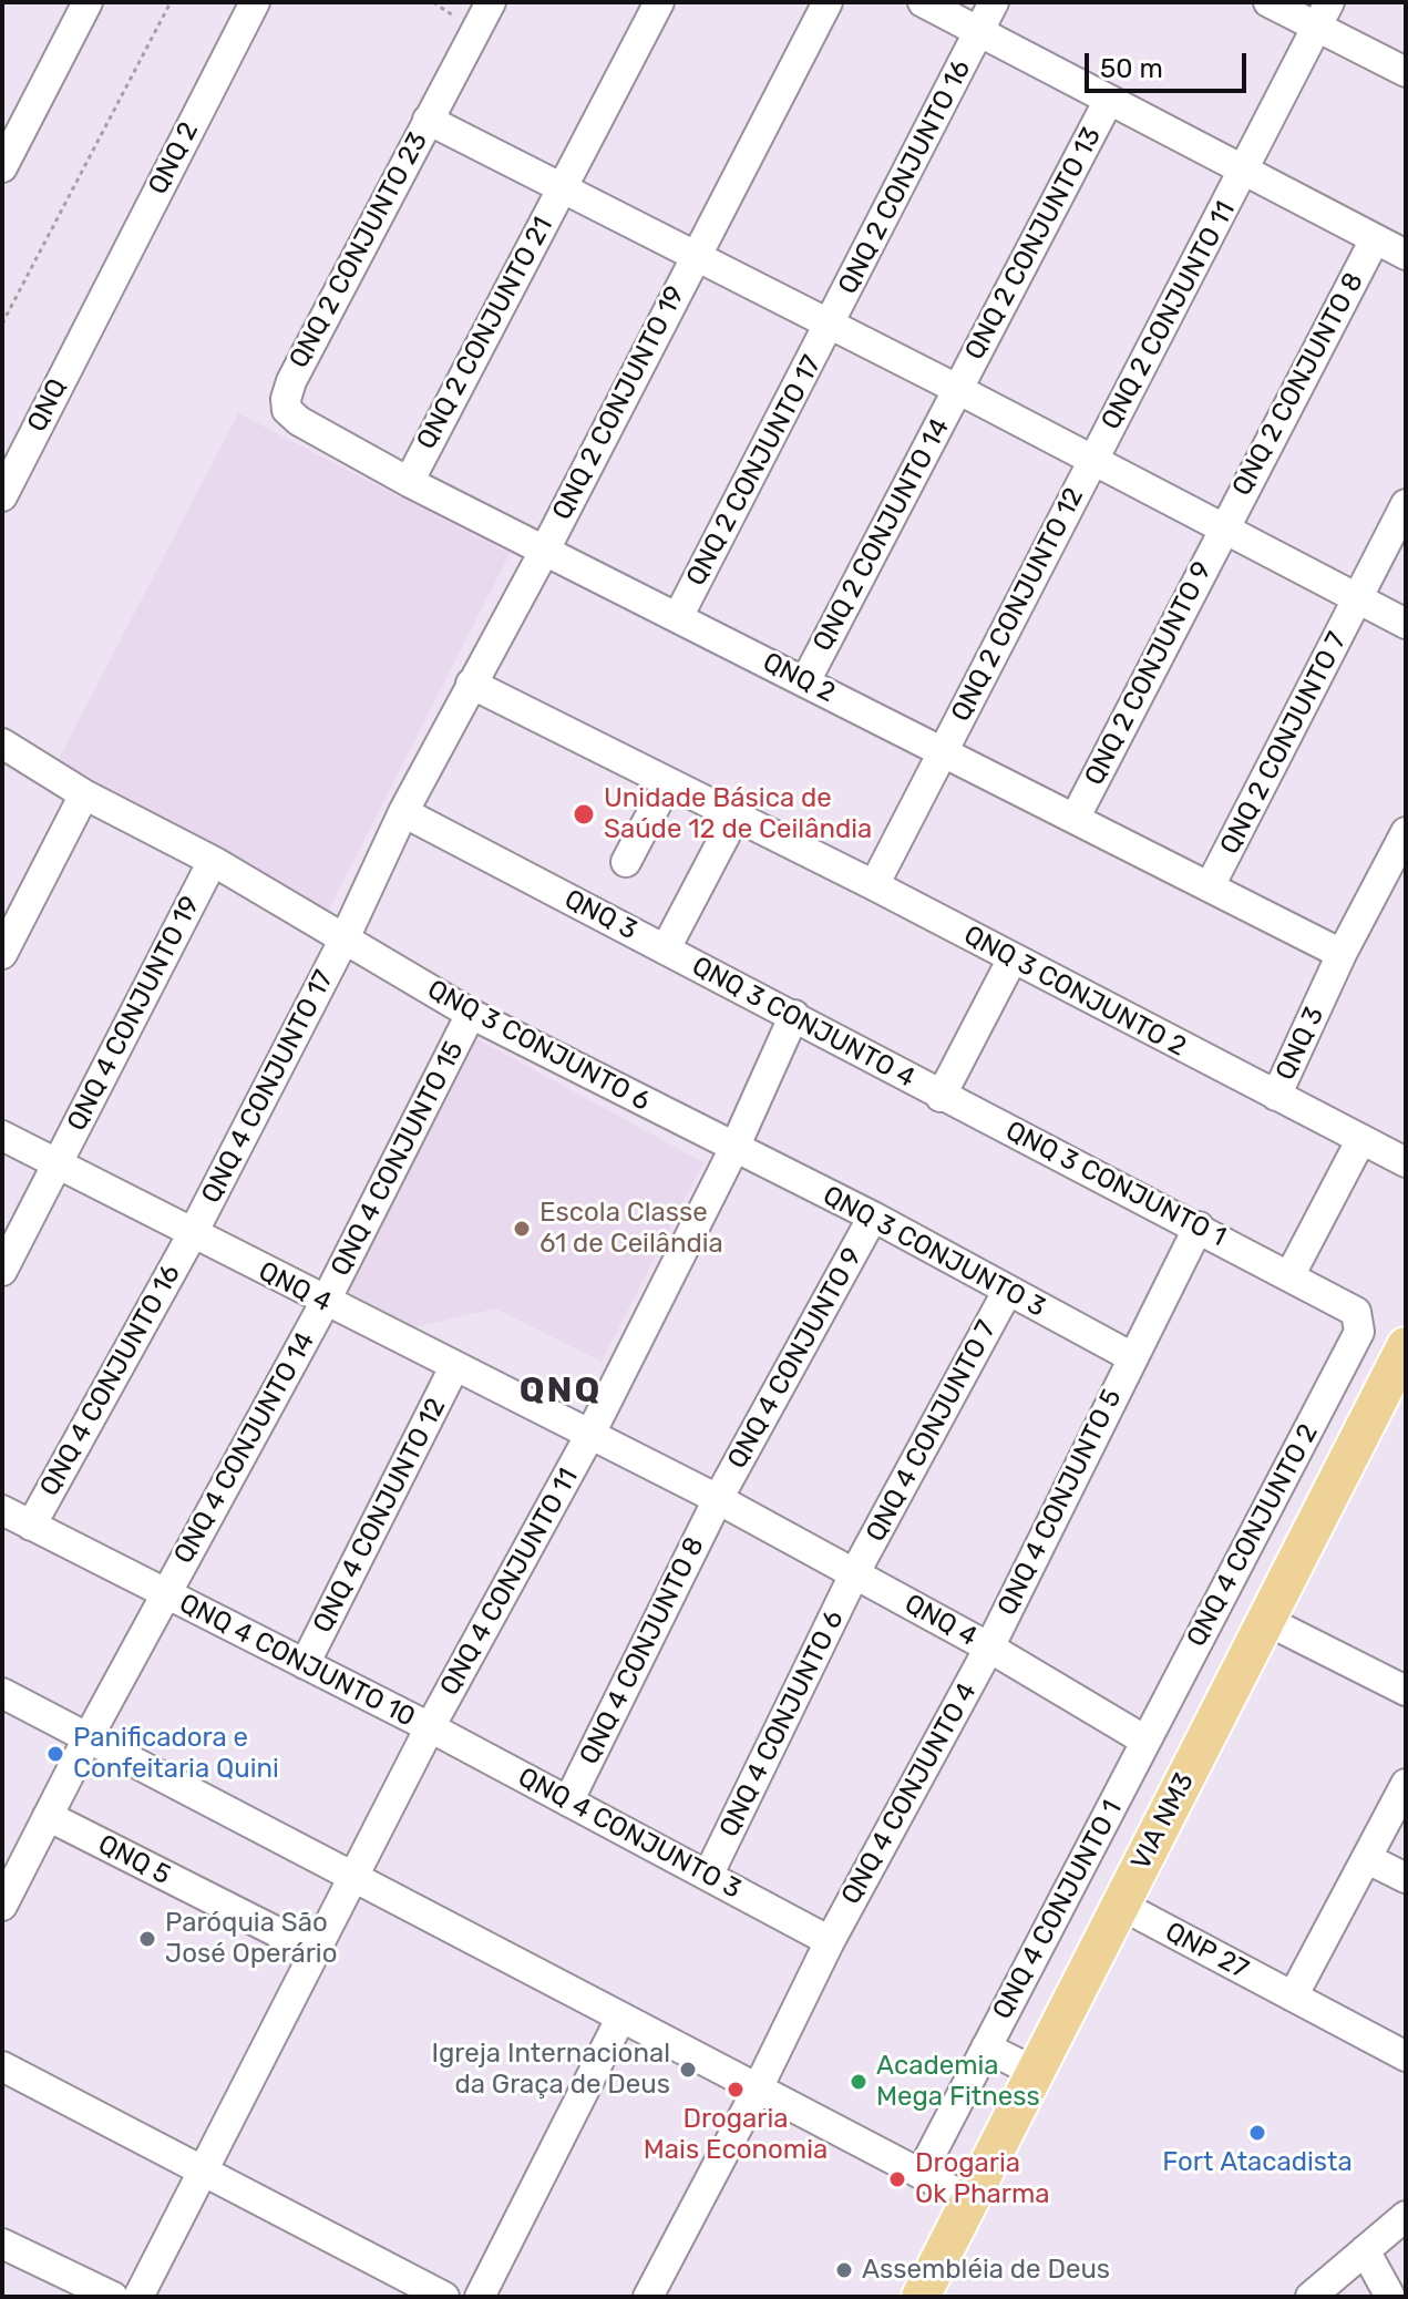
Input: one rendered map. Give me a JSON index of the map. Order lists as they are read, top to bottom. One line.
{"streets":{"main road":["VIA NM3"],"street":["QNQ 2","QNQ 2 CONJUNTO 16","QNQ 2 CONJUNTO 13","QNQ 2 CONJUNTO 23","QNQ 2 CONJUNTO 11","QNQ 2 CONJUNTO 21","QNQ 2 CONJUNTO 8","QNQ 2 CONJUNTO 19","QNQ","QNQ 2 CONJUNTO 17","QNQ 2 CONJUNTO 14","QNQ 2 CONJUNTO 12","QNQ 2 CONJUNTO 9","QNQ 2 CONJUNTO 7","QNQ 3","QNQ 3 CONJUNTO 2","QNQ 4 CONJUNTO 19","QNQ 3 CONJUNTO 4","QNQ 3 CONJUNTO 6","QNQ 4 CONJUNTO 17","QNQ 4 CONJUNTO 15","QNQ 3 CONJUNTO 1","QNQ 3 CONJUNTO 3","QNQ 4","QNQ 4 CONJUNTO 9","QNQ 4 CONJUNTO 16","QNQ 4 CONJUNTO 7","QNQ 4 CONJUNTO 14","QNQ 4 CONJUNTO 5","QNQ 4 CONJUNTO 12","QNQ 4 CONJUNTO 2","QNQ 4 CONJUNTO 11","QNQ 4 CONJUNTO 8","QNQ 4 CONJUNTO 10","QNQ 4 CONJUNTO 6","QNQ 4 CONJUNTO 4","QNQ 4 CONJUNTO 3","QNQ 5","QNQ 4 CONJUNTO 1","QNP 27"]},"crossings":[["QNQ 2","QNQ 2 CONJUNTO 23"],["QNQ 2","QNQ 2 CONJUNTO 21"],["QNQ 2","QNQ 2 CONJUNTO 19"],["QNQ 2","QNQ"],["QNQ 2","QNQ 2 CONJUNTO 17"],["QNQ 2","QNQ 2 CONJUNTO 14"],["QNQ 2","QNQ 2 CONJUNTO 12"],["QNQ 2","QNQ 2 CONJUNTO 9"],["QNQ 2","QNQ 2 CONJUNTO 7"],["QNQ 2","QNQ 3"],["QNQ 2 CONJUNTO 16","QNQ 2 CONJUNTO 17"],["QNQ 2 CONJUNTO 13","QNQ 2 CONJUNTO 14"],["QNQ 2 CONJUNTO 11","QNQ 2 CONJUNTO 12"],["QNQ 2 CONJUNTO 8","QNQ 2 CONJUNTO 9"],["QNQ 3","QNQ 3 CONJUNTO 2"],["QNQ 3","QNQ 3 CONJUNTO 4"],["QNQ 4 CONJUNTO 19","QNQ 4"],["QNQ 3 CONJUNTO 4","QNQ 3 CONJUNTO 1"],["QNQ 3 CONJUNTO 6","QNQ 4 CONJUNTO 17"],["QNQ 3 CONJUNTO 6","QNQ 4 CONJUNTO 15"],["QNQ 3 CONJUNTO 6","QNQ 3 CONJUNTO 3"],["QNQ 4 CONJUNTO 17","QNQ 4"],["QNQ 4 CONJUNTO 17","QNQ 4 CONJUNTO 16"],["QNQ 4 CONJUNTO 15","QNQ 4"],["QNQ 4 CONJUNTO 15","QNQ 4 CONJUNTO 14"],["QNQ 3 CONJUNTO 1","QNQ 4 CONJUNTO 2"],["QNQ 3 CONJUNTO 3","QNQ 4 CONJUNTO 9"],["QNQ 3 CONJUNTO 3","QNQ 4 CONJUNTO 7"],["QNQ 3 CONJUNTO 3","QNQ 4 CONJUNTO 5"],["QNQ 4","QNQ 4 CONJUNTO 9"],["QNQ 4","QNQ 4 CONJUNTO 16"],["QNQ 4","QNQ 4 CONJUNTO 7"],["QNQ 4","QNQ 4 CONJUNTO 14"],["QNQ 4","QNQ 4 CONJUNTO 5"],["QNQ 4","QNQ 4 CONJUNTO 12"],["QNQ 4","QNQ 4 CONJUNTO 2"],["QNQ 4","QNQ 4 CONJUNTO 11"],["QNQ 4","QNQ 4 CONJUNTO 8"],["QNQ 4","QNQ 4 CONJUNTO 6"],["QNQ 4","QNQ 4 CONJUNTO 4"],["QNQ 4","QNQ 4 CONJUNTO 1"],["QNQ 4 CONJUNTO 9","QNQ 4 CONJUNTO 8"],["QNQ 4 CONJUNTO 16","QNQ 4 CONJUNTO 10"],["QNQ 4 CONJUNTO 7","QNQ 4 CONJUNTO 6"],["QNQ 4 CONJUNTO 14","QNQ 4 CONJUNTO 10"],["QNQ 4 CONJUNTO 5","QNQ 4 CONJUNTO 4"],["QNQ 4 CONJUNTO 12","QNQ 4 CONJUNTO 10"],["QNQ 4 CONJUNTO 2","QNQ 4 CONJUNTO 1"],["QNQ 4 CONJUNTO 11","QNQ 4 CONJUNTO 10"],["QNQ 4 CONJUNTO 11","QNQ 4 CONJUNTO 3"],["QNQ 4 CONJUNTO 8","QNQ 4 CONJUNTO 3"],["QNQ 4 CONJUNTO 10","QNQ 4 CONJUNTO 3"],["QNQ 4 CONJUNTO 6","QNQ 4 CONJUNTO 3"],["QNQ 4 CONJUNTO 4","QNQ 4 CONJUNTO 3"],["VIA NM3","QNP 27"]],"districts":["QNQ"],"places":["Unidade Básica de Saúde 12 de Ceilândia","Escola Classe 61 de Ceilândia","Panificadora e Confeitaria Quini","Paróquia São José Operário","Igreja Internacional da Graça de Deus","Academia Mega Fitness","Drogaria Mais Economia","Fort Atacadista","Drogaria Ok Pharma","Assembléia de Deus"],"scale_bar":"50 m"}
